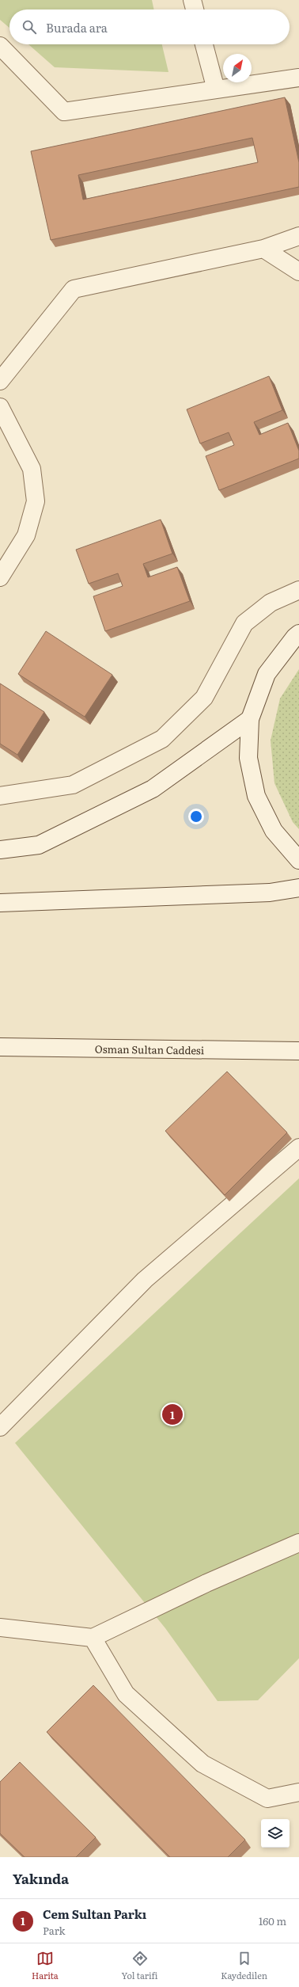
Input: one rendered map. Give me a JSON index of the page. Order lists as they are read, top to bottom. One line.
{"streets":{"street":["Osman Sultan Caddesi"]},"north":"top right","page":{"search":"Burada ara","pins":"1","heading":"Yakında","list":[{"mark":"1","name":"Cem Sultan Parkı","note":"Park","value":"160 m"}],"nav":["Harita","Yol tarifi","Kaydedilen"]}}
